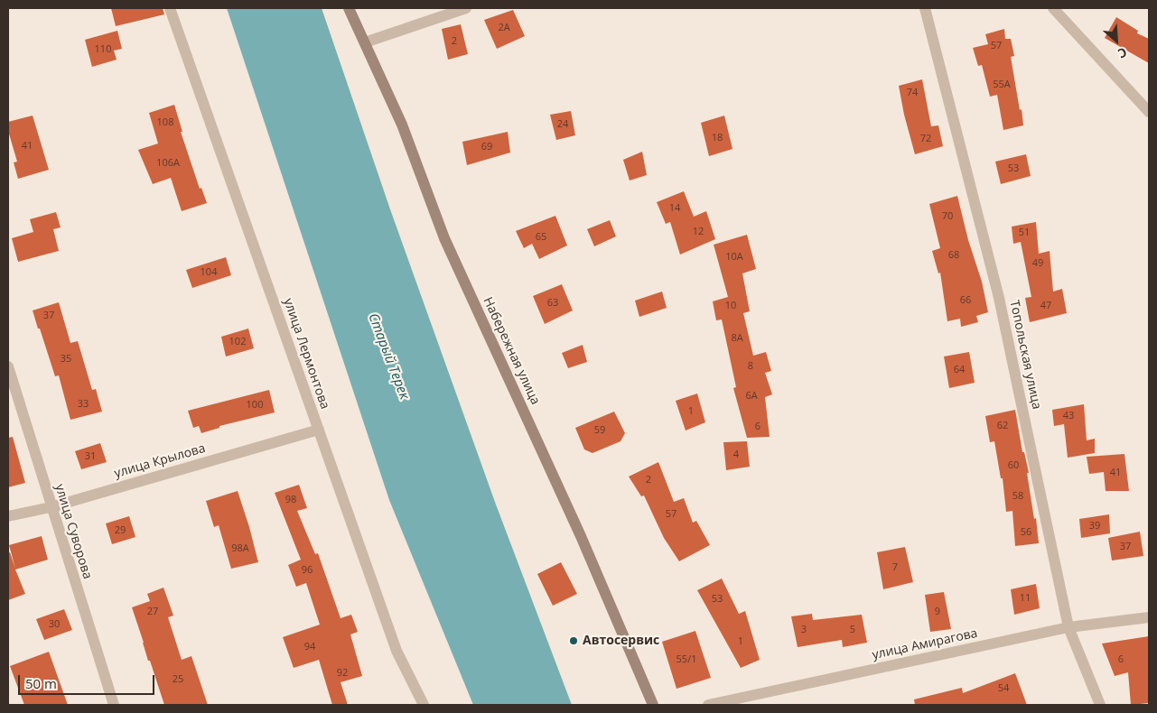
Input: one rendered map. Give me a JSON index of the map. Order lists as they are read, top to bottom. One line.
{"streets":{"main road":["Набережная улица"],"street":["улица Лермонтова","Топольская улица","улица Крылова","улица Суворова","улица Амирагова"]},"crossings":[["улица Лермонтова","улица Крылова"],["Топольская улица","улица Амирагова"],["улица Крылова","улица Суворова"]],"water":["Старый Терек"],"places":["Автосервис"],"house_numbers":["2А","2","57","110","55А","74","108","24","18","72","41","69","106А","53","14","70","12","51","65","68","10А","49","104","66","63","10","47","37","8А","102","35","8","64","6А","33","100","1","43","62","6","59","4","31","60","41","2","58","98","57","39","29","56","37","98А","7","96","11","53","27","9","30","3","5","1","94","55/1","6","92","25","54"],"scale_bar":"50 m","north":"bottom right"}
